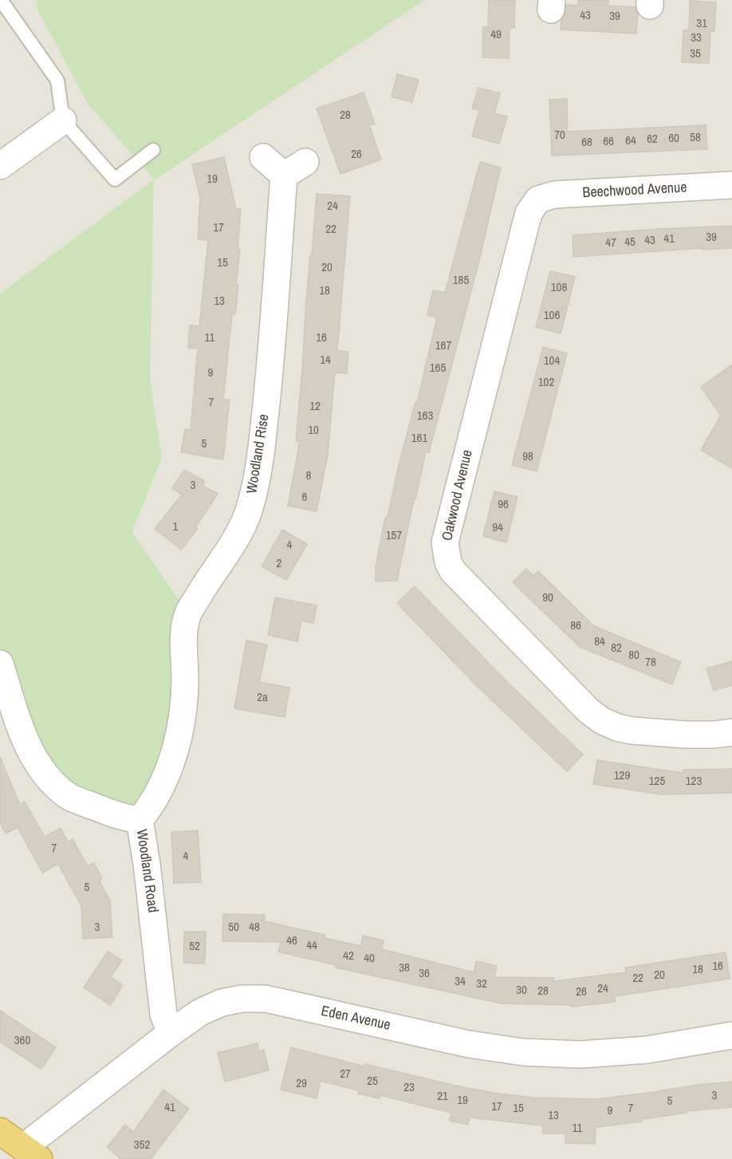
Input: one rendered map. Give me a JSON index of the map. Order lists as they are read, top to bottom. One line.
{"streets":{"street":["Beechwood Avenue","Woodland Rise","Oakwood Avenue","Woodland Road","Eden Avenue"]},"crossings":[["Beechwood Avenue","Oakwood Avenue"],["Woodland Rise","Woodland Road"],["Woodland Road","Eden Avenue"]],"house_numbers":["43","39","31","49","33","35","28","70","58","60","62","64","66","68","26","19","24","17","22","39","41","43","45","47","15","20","185","108","18","13","106","11","16","167","14","104","165","9","102","7","12","163","10","161","5","98","8","3","6","96","1","94","157","4","2","90","86","84","82","80","78","2a","129","125","123","7","4","5","3","50","48","46","44","52","42","40","16","38","18","36","20","22","34","32","24","30","28","26","360","27","25","29","23","3","21","19","5","17","41","15","7","9","13","11","352"]}
